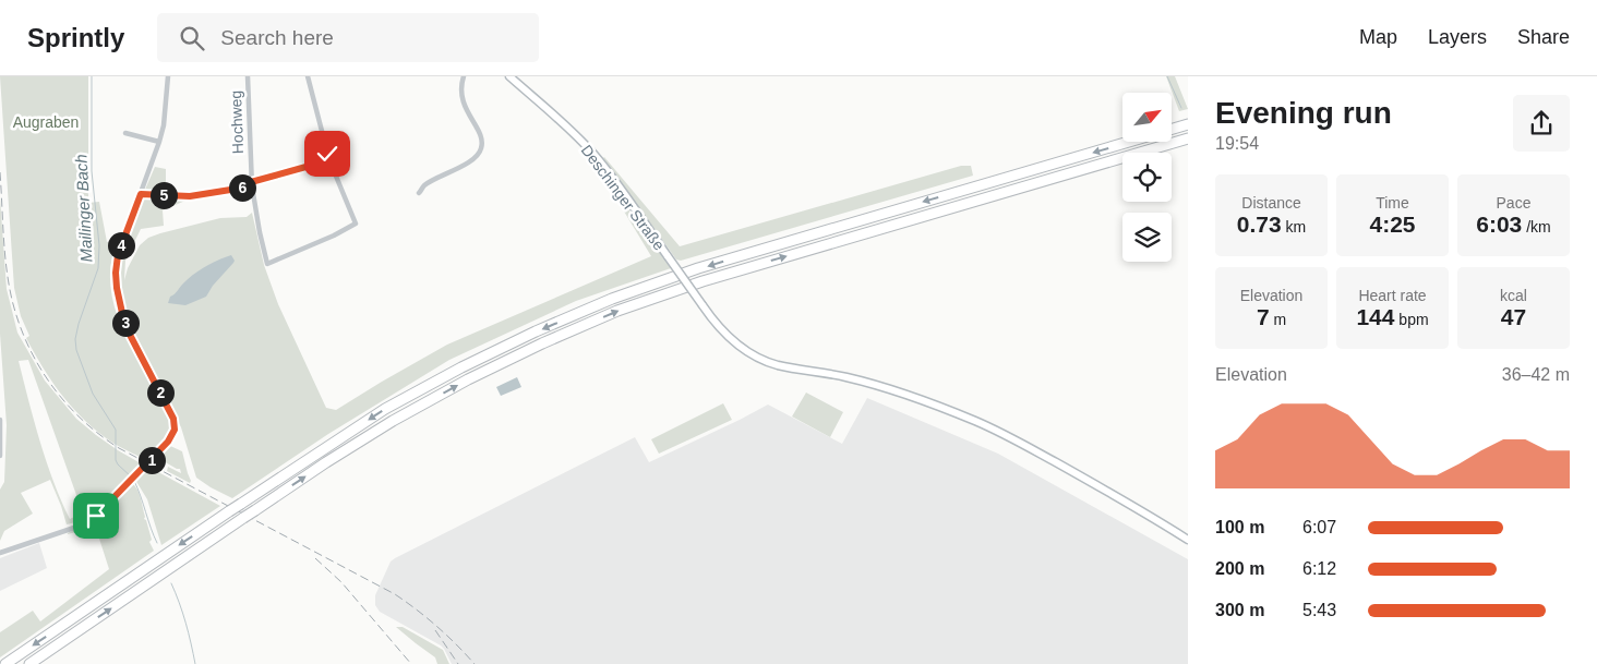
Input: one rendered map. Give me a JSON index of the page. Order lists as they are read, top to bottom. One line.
{"streets":{"street":["Hochweg","Deschinger Straße"]},"water":["Mailinger Bach"],"parks":["Augraben"],"north":"top right","page":{"header":"Sprintly","search":"Search here","nav":["Map","Layers","Share"],"heading":["Evening run","19:54"],"stats":[["Distance","0.73 km"],["Time","4:25"],["Pace","6:03 /km"],["Elevation","7 m"],["Heart rate","144 bpm"],["kcal","47"]],"pins":["6","5","4","3","2","1"],"chart":["Elevation","36–42 m"],"list":[{"name":"100 m","note":"6:07"},{"name":"200 m","note":"6:12"},{"name":"300 m","note":"5:43"}]}}
